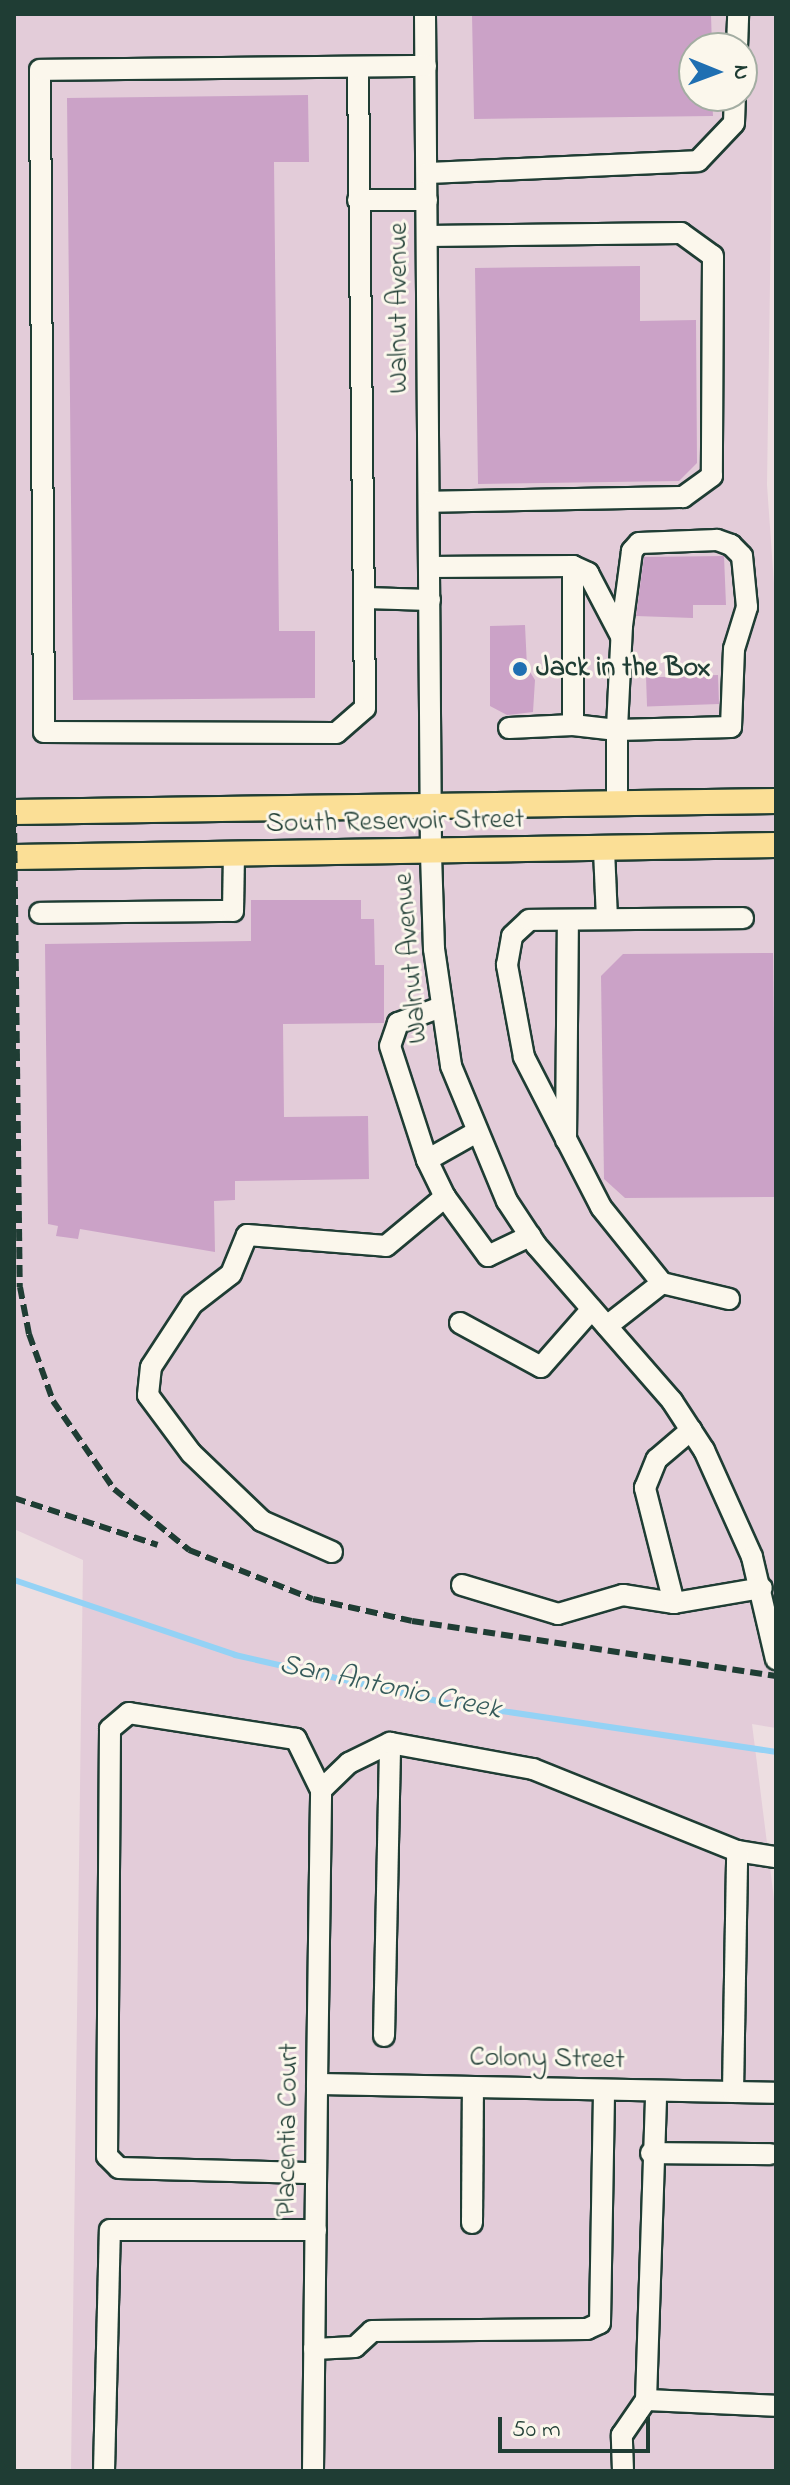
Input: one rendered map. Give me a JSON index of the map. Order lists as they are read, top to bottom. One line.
{"streets":{"main road":["South Reservoir Street"],"street":["Walnut Avenue","Colony Street","Placentia Court"]},"crossings":[["Walnut Avenue","South Reservoir Street"],["Colony Street","Placentia Court"]],"water":["San Antonio Creek"],"places":["Jack in the Box"],"scale_bar":"50 m","north":"right"}
